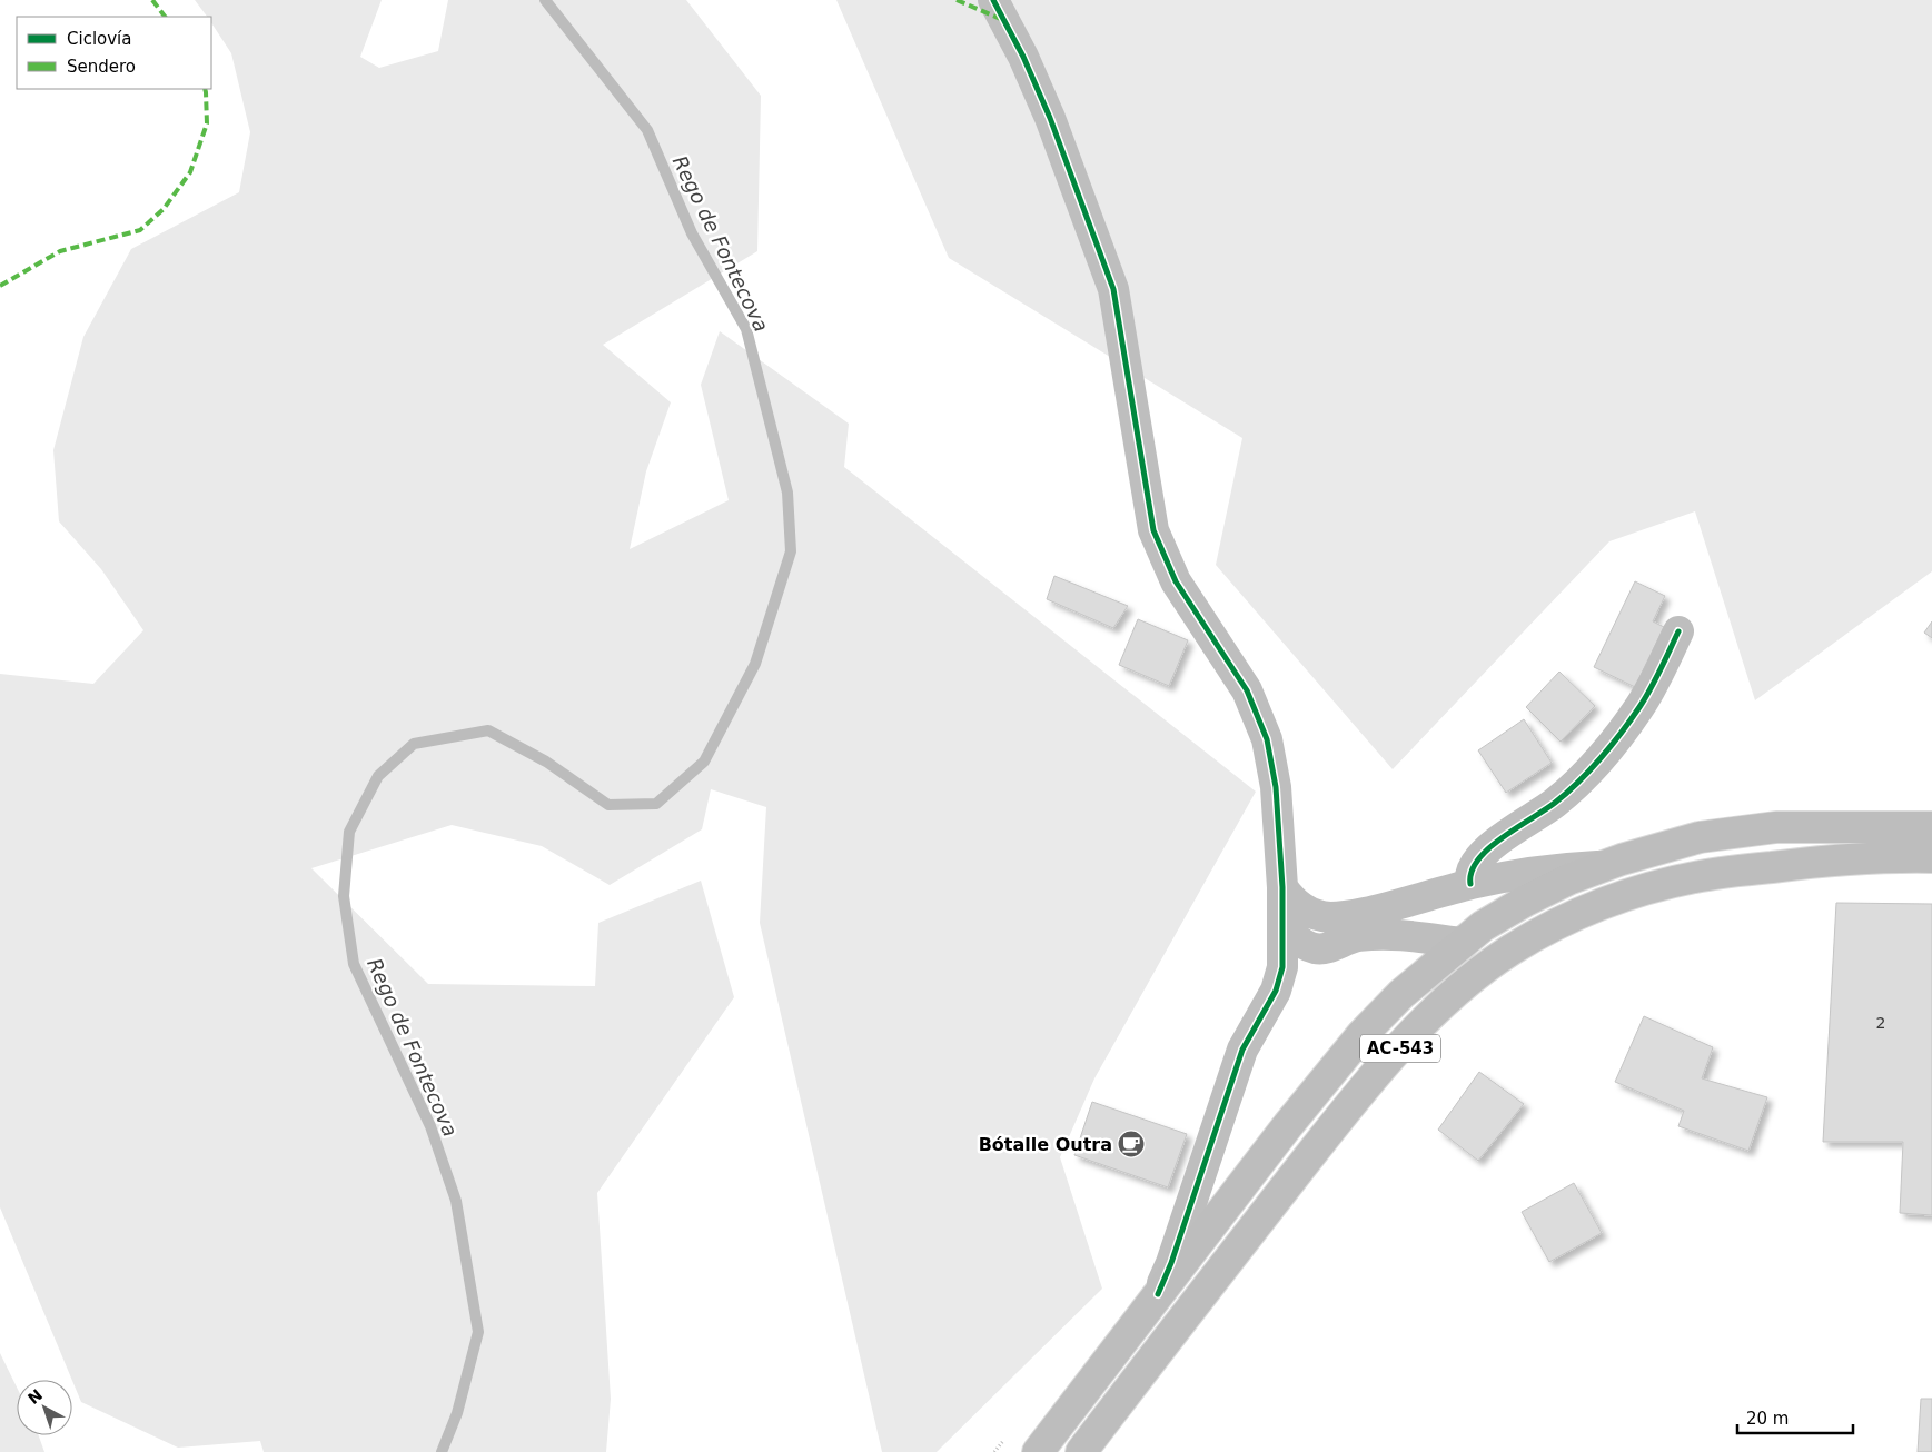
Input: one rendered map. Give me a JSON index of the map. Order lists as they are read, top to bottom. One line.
{"streets":{"main road":["AC-543"]},"water":["Rego de Fontecova"],"places":{"cafe":["Bótalle Outra"]},"house_numbers":["2"],"legend":["Ciclovía","Sendero"],"scale_bar":"20 m","north":"top left"}
